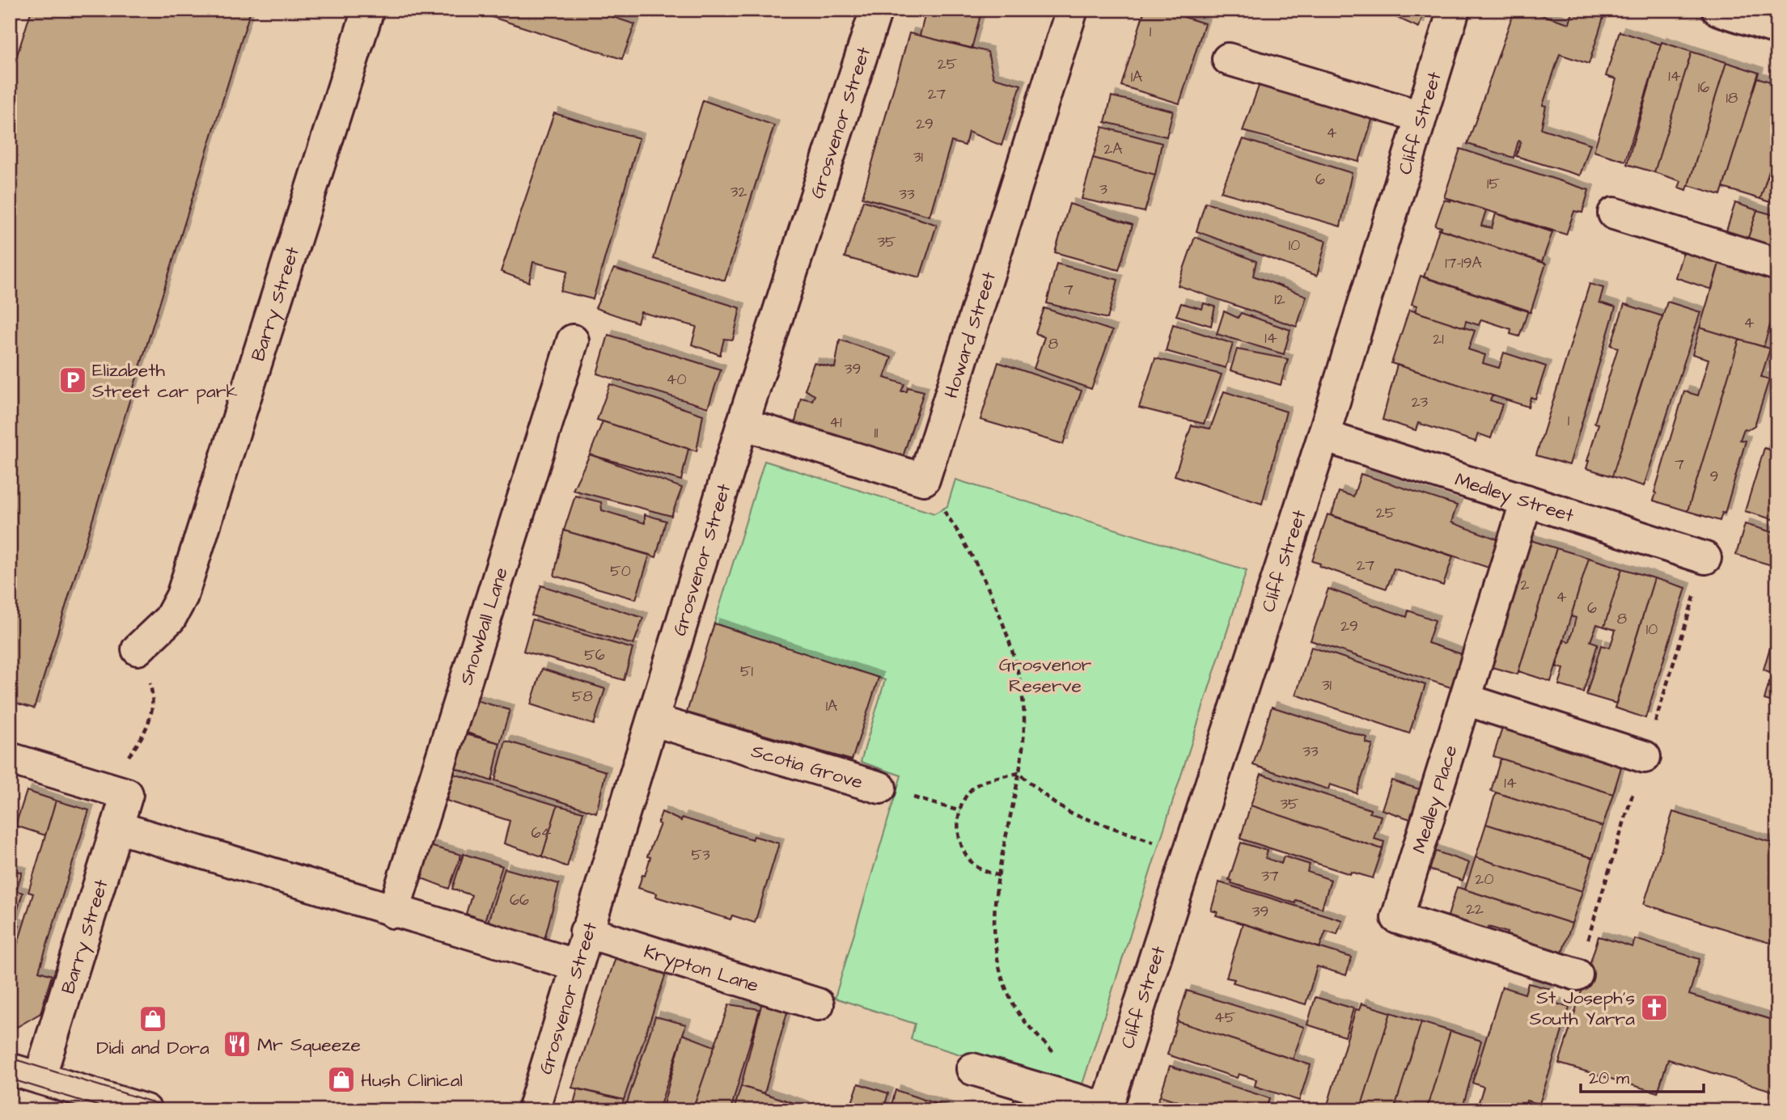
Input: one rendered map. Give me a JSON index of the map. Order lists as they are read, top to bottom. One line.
{"streets":{"street":["Grosvenor Street","Cliff Street","Barry Street","Howard Street","Medley Street","Snowball Lane","Scotia Grove","Medley Place","Krypton Lane"]},"crossings":[["Grosvenor Street","Scotia Grove"],["Grosvenor Street","Krypton Lane"],["Cliff Street","Medley Street"],["Medley Street","Medley Place"]],"parks":["Grosvenor Reserve"],"places":{"parking":["Elizabeth Street car park"],"church":["St Joseph's South Yarra"],"shop":["Didi and Dora","Hush Clinical"],"restaurant":["Mr Squeeze"]},"house_numbers":["1","25","14","1A","16","27","18","29","4","2A","31","6","15","3","32","33","35","10","17-19A","7","12","4","14","21","8","39","40","23","1","41","11","7","9","25","27","50","2","4","6","8","29","10","56","51","31","58","1A","33","14","35","64","53","37","20","66","22","39","45"],"scale_bar":"20 m"}
